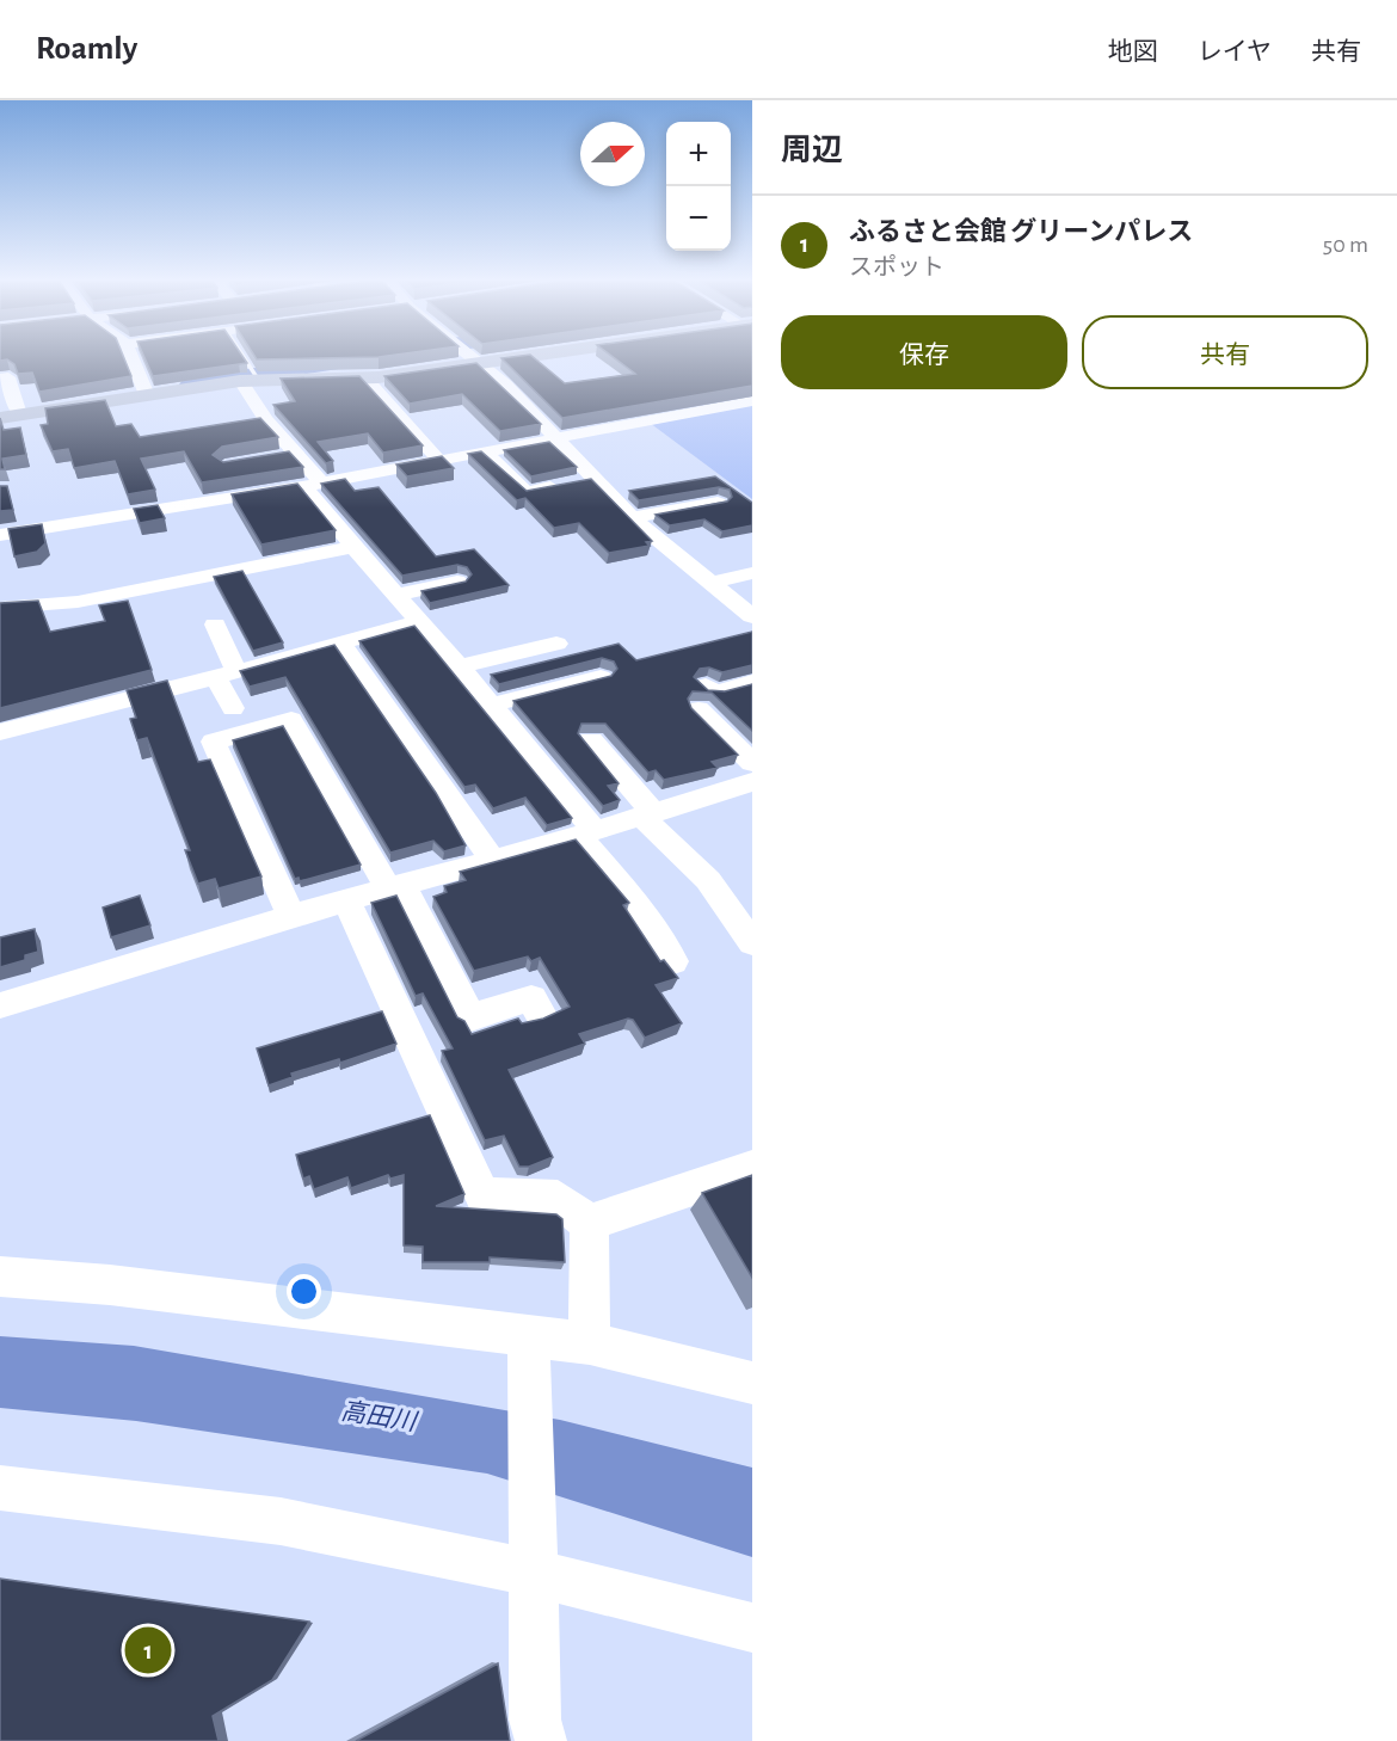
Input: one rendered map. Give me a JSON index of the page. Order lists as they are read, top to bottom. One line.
{"water":["高田川"],"north":"right","page":{"header":"Roamly","nav":["地図","レイヤ","共有"],"heading":"周辺","map_buttons":["+","−"],"list":[{"mark":"1","name":"ふるさと会館 グリーンパレス","note":"スポット","value":"50 m"}],"buttons":["保存","共有"],"pins":"1"}}
